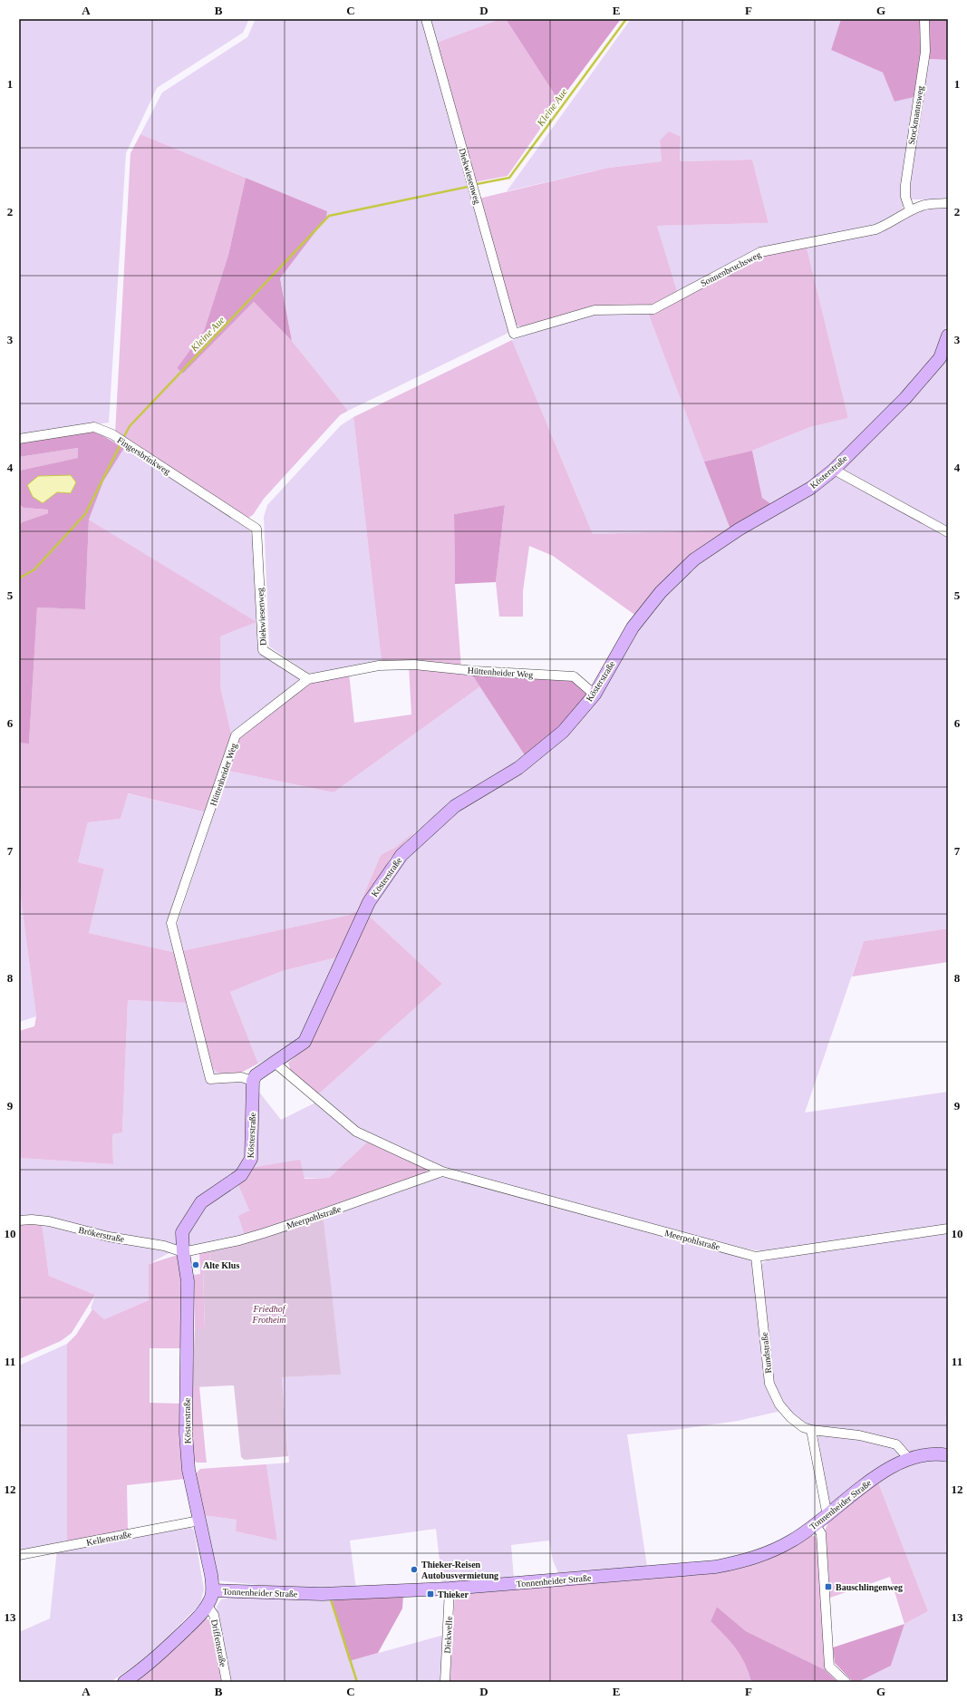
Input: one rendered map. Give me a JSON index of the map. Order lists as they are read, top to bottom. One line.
{"streets":{"main road":["Kösterstraße","Tonnenheider Straße"],"street":["Stockmannsweg","Diekwiesenweg","Sonnenbruchsweg","Fingersbrinkweg","Hüttenheider Weg","Meerpohlstraße","Brökerstraße","Rundstraße","Kellenstraße","Diekwelle","Driffenstraße"]},"crossings":[["Stockmannsweg","Sonnenbruchsweg"],["Diekwiesenweg","Sonnenbruchsweg"],["Diekwiesenweg","Fingersbrinkweg"],["Diekwiesenweg","Hüttenheider Weg"],["Kösterstraße","Hüttenheider Weg"],["Kösterstraße","Meerpohlstraße"],["Kösterstraße","Brökerstraße"],["Kösterstraße","Tonnenheider Straße"],["Kösterstraße","Kellenstraße"],["Meerpohlstraße","Brökerstraße"],["Meerpohlstraße","Rundstraße"],["Rundstraße","Tonnenheider Straße"],["Tonnenheider Straße","Diekwelle"],["Tonnenheider Straße","Driffenstraße"]],"water":["Kleine Aue"],"parks":["Friedhof Frotheim"],"places":{"other":["Alte Klus","Thieker-Reisen Autobusvermietung"],"transit":["Bauschlingenweg","Thieker"]},"grid":{"columns":["A","B","C","D","E","F","G"],"rows":["1","2","3","4","5","6","7","8","9","10","11","12","13"]}}
